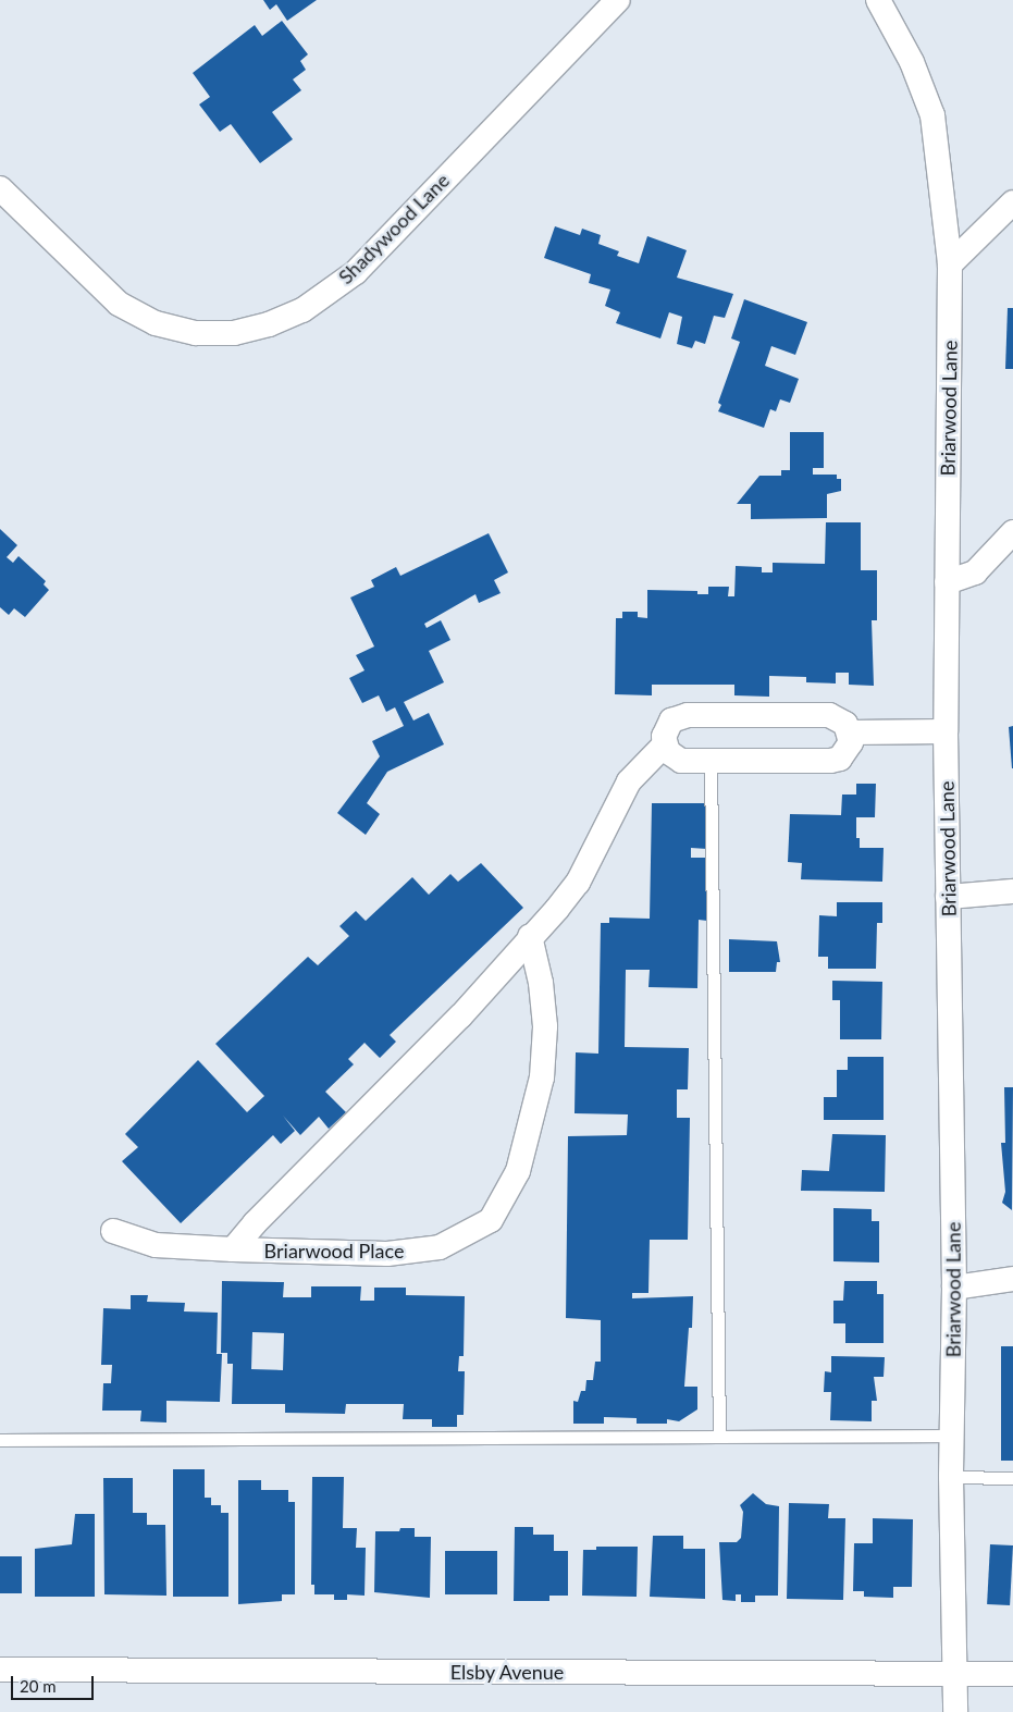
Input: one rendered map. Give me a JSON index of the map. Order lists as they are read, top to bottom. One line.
{"streets":{"street":["Shadywood Lane","Briarwood Lane","Briarwood Place","Elsby Avenue"]},"crossings":[["Briarwood Lane","Elsby Avenue"]],"scale_bar":"20 m"}
